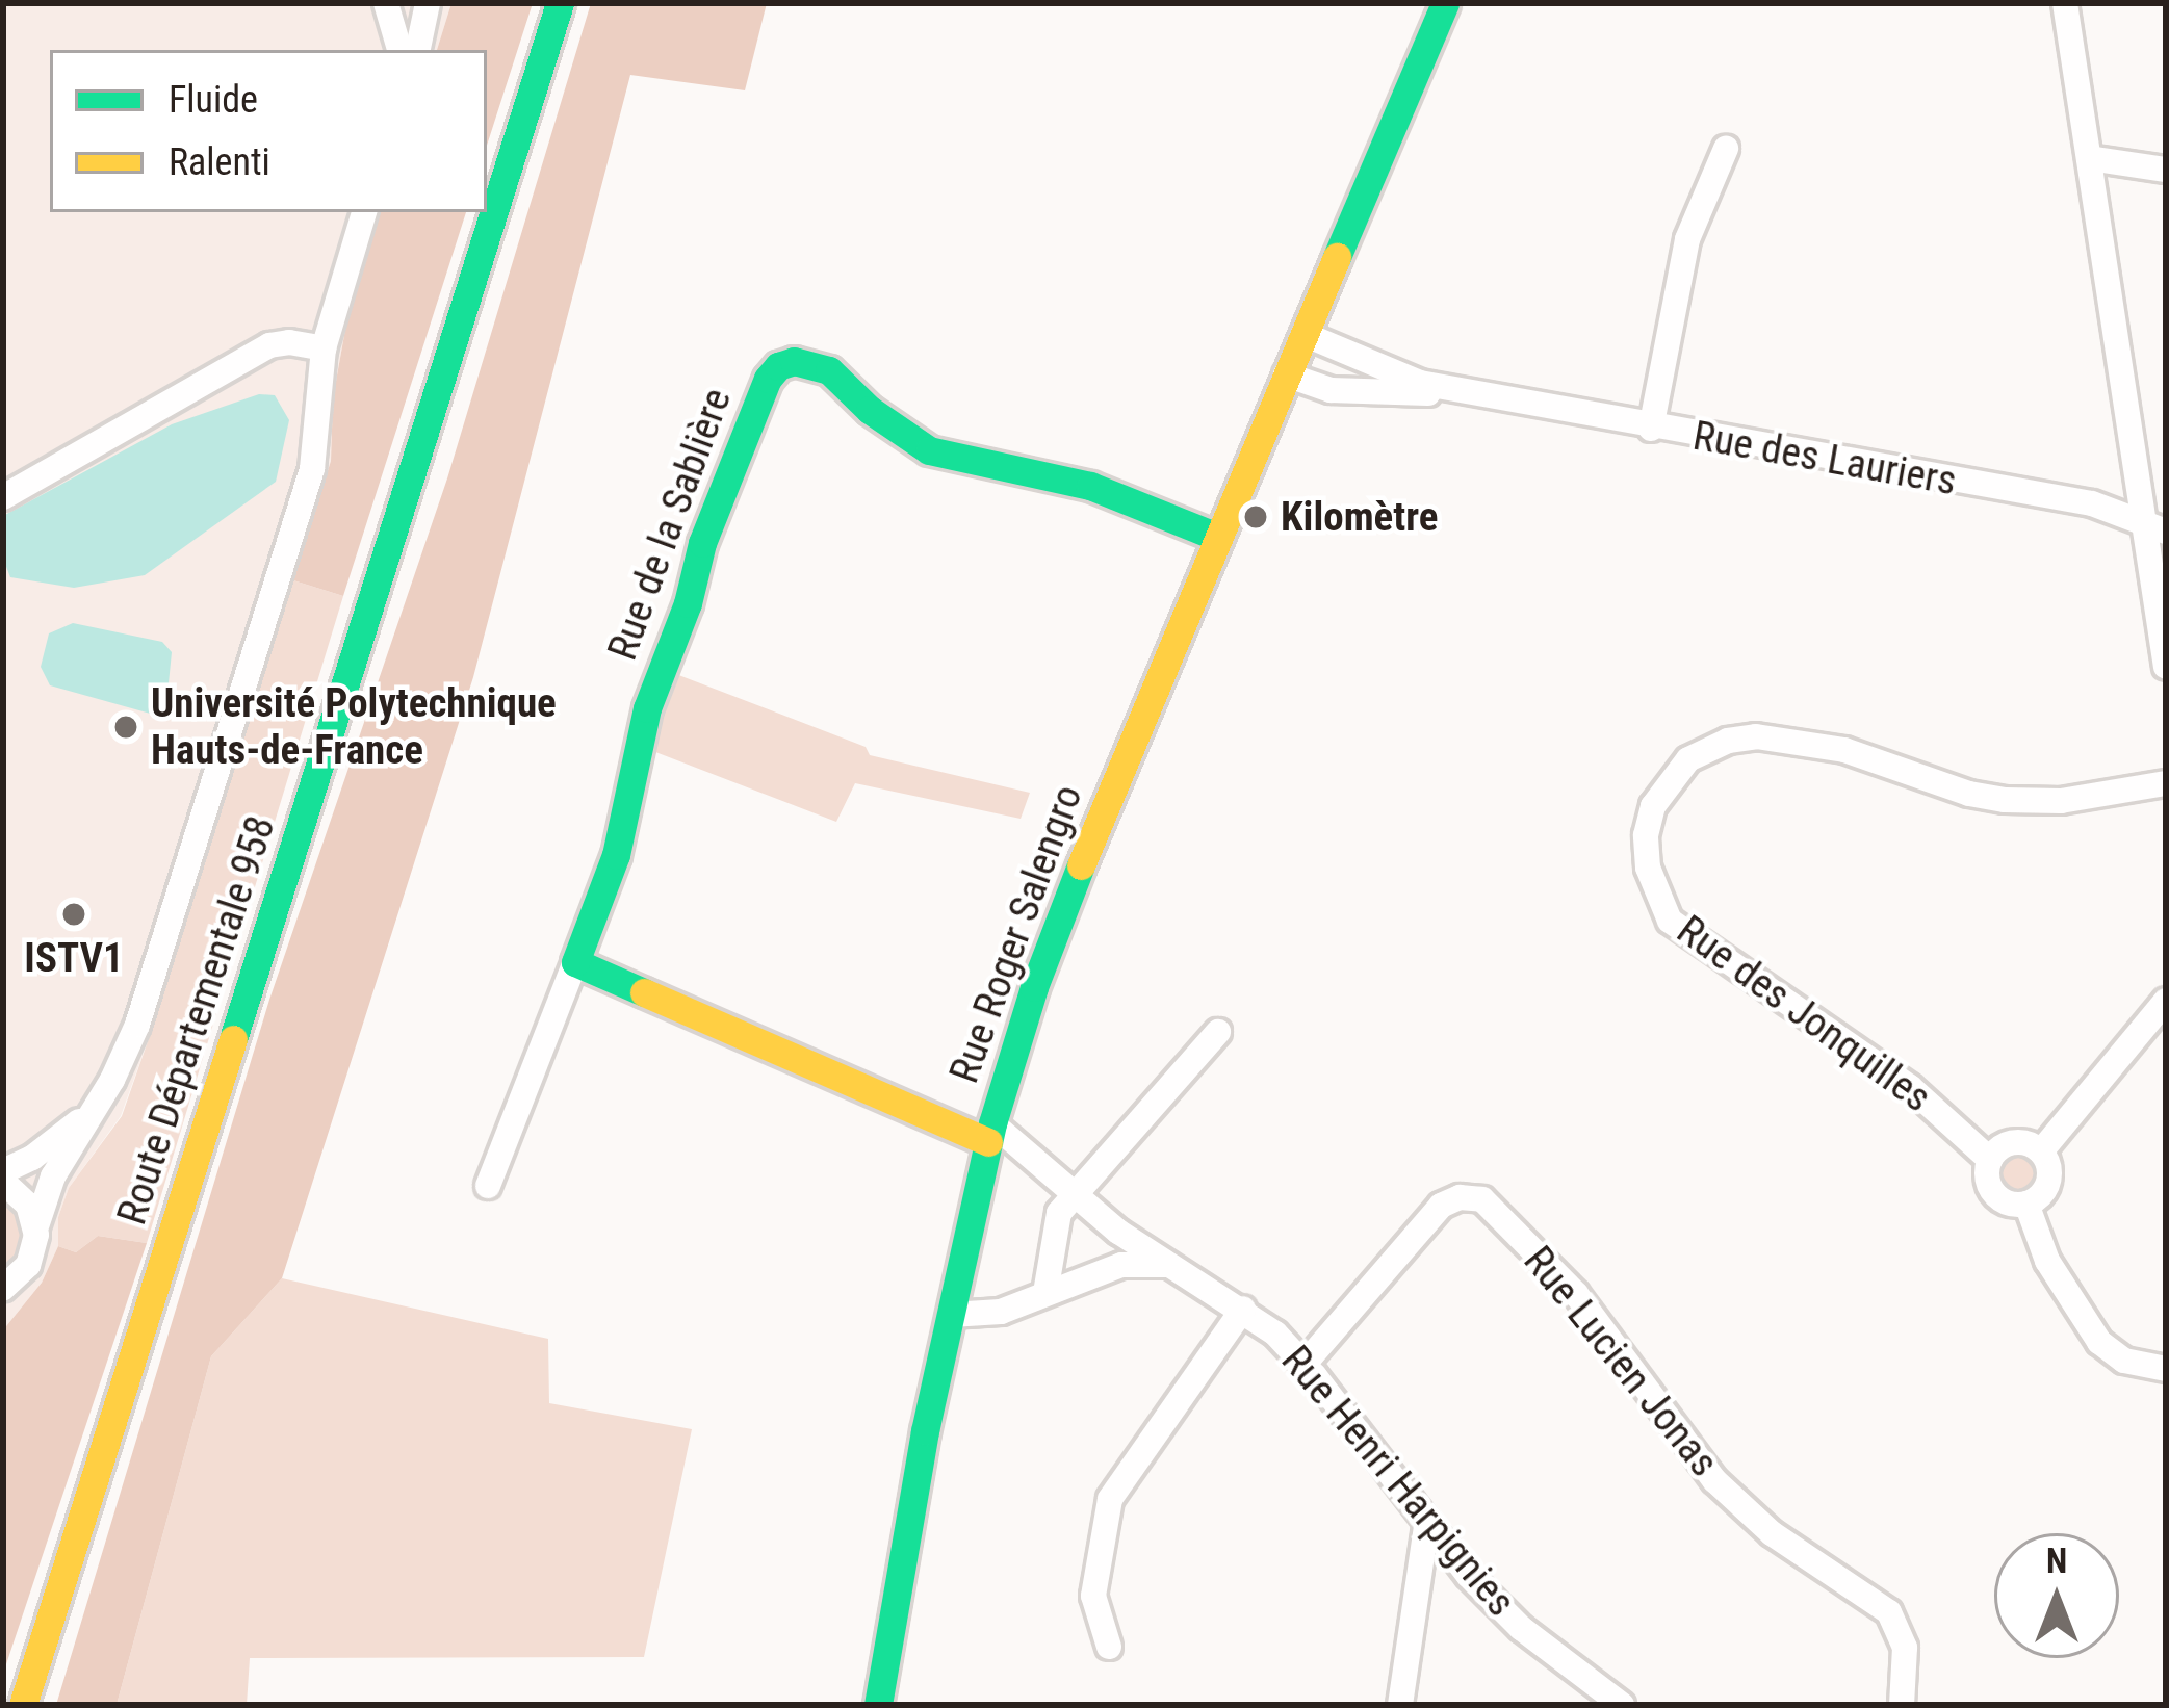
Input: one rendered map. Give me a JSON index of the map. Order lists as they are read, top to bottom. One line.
{"streets":{"street":["Rue des Lauriers","Rue de la Sablière","Rue Roger Salengro","Rue des Jonquilles","Route Départementale 958","Rue Lucien Jonas","Rue Henri Harpignies"]},"crossings":[["Rue des Lauriers","Rue Roger Salengro"],["Rue de la Sablière","Rue Roger Salengro"],["Rue Roger Salengro","Rue Henri Harpignies"],["Rue Lucien Jonas","Rue Henri Harpignies"]],"places":["Kilomètre","Université Polytechnique Hauts-de-France","ISTV1"],"legend":["Fluide","Ralenti"],"north":"top"}
